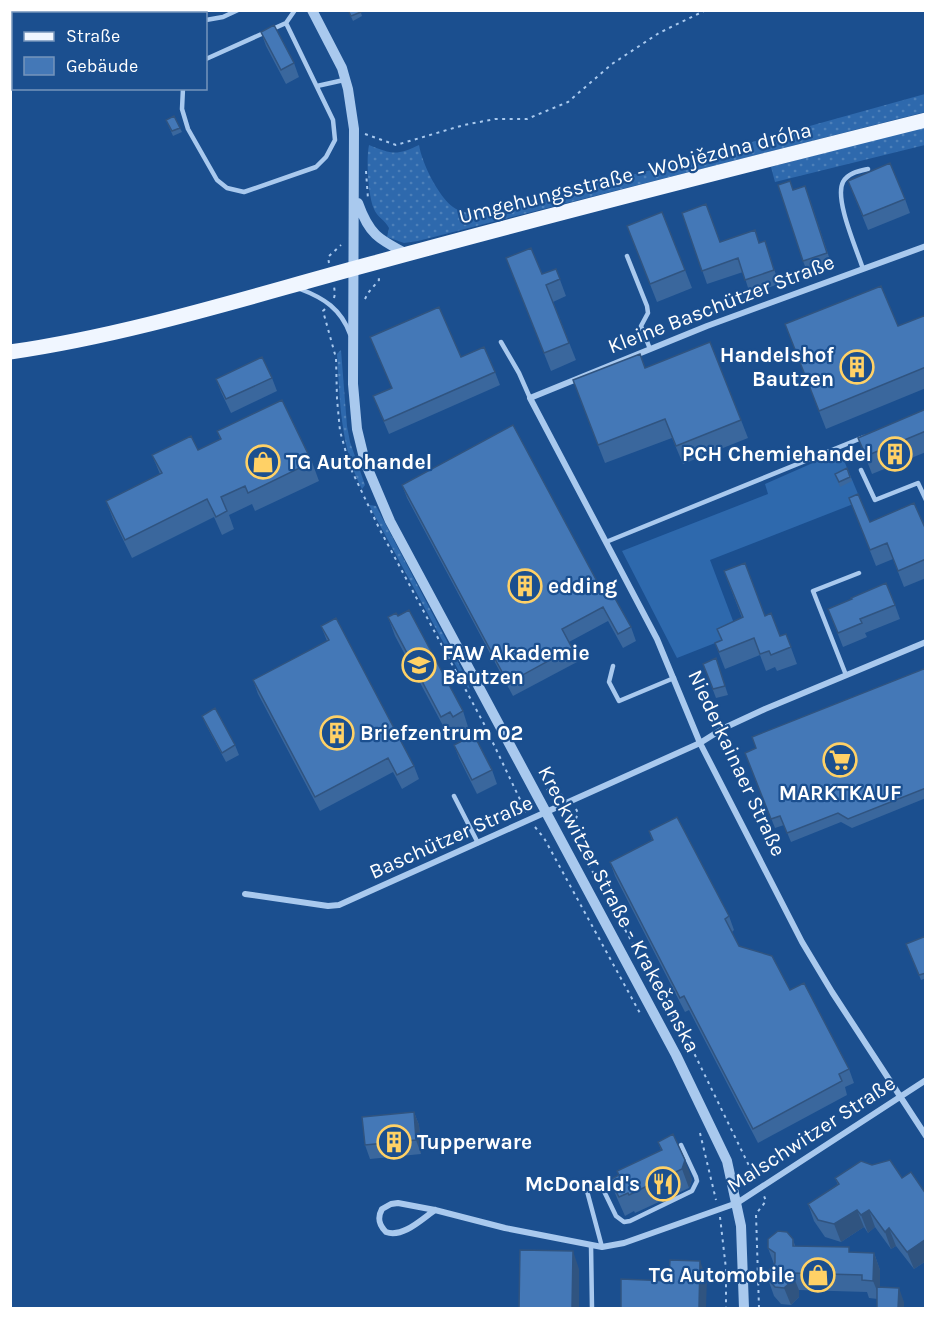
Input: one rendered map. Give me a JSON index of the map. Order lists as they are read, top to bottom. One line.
{"streets":{"main road":["Umgehungsstraße - Wobjězdna dróha"],"street":["Kleine Baschützer Straße","Niederkainaer Straße","Baschützer Straße","Kreckwitzer Straße - Krakečanska","Malschwitzer Straße"]},"crossings":[["Umgehungsstraße - Wobjězdna dróha","Kreckwitzer Straße - Krakečanska"],["Kleine Baschützer Straße","Niederkainaer Straße"],["Niederkainaer Straße","Baschützer Straße"],["Niederkainaer Straße","Malschwitzer Straße"],["Baschützer Straße","Kreckwitzer Straße - Krakečanska"],["Kreckwitzer Straße - Krakečanska","Malschwitzer Straße"]],"places":{"building":["Handelshof Bautzen","PCH Chemiehandel","edding","Briefzentrum 02","Tupperware"],"shop":["TG Autohandel","TG Automobile"],"school or university":["FAW Akademie Bautzen"],"supermarket":["MARKTKAUF"],"restaurant":["McDonald's"]},"legend":["Straße","Gebäude"]}
